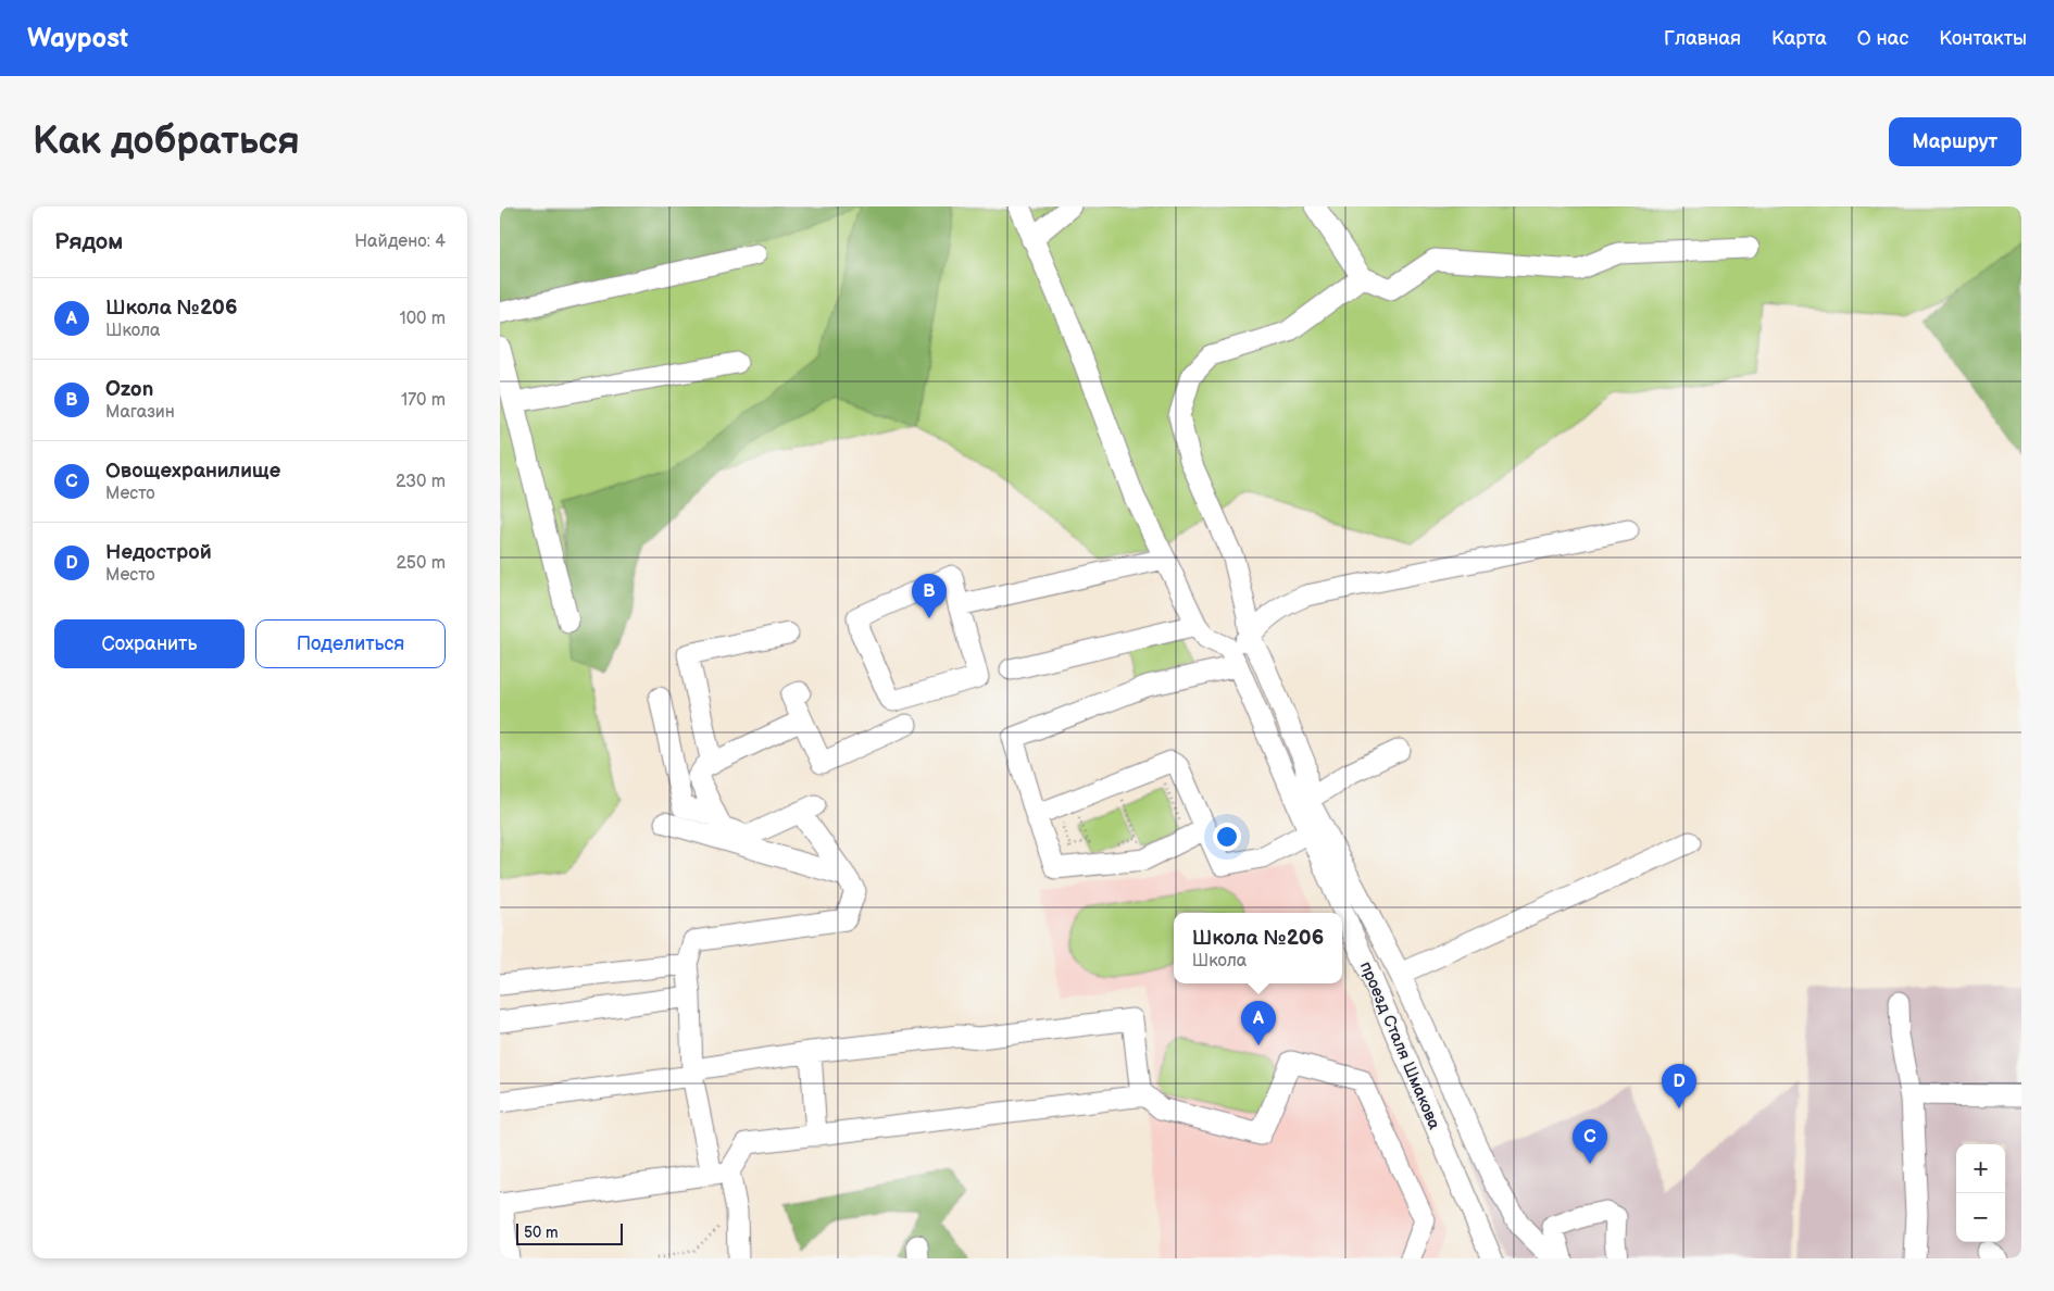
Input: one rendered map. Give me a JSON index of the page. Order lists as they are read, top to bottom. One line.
{"streets":{"street":["проезд Сталя Шмакова"]},"scale_bar":"50 m","page":{"header":"Waypost","nav":["Главная","Карта","О нас","Контакты"],"buttons":["Маршрут",["Сохранить","Поделиться"]],"title":"Как добраться","heading":["Рядом","Найдено: 4"],"list":[{"mark":"A","name":"Школа №206","note":"Школа","value":"100 m"},{"mark":"B","name":"Ozon","note":"Магазин","value":"170 m"},{"mark":"C","name":"Овощехранилище","note":"Место","value":"230 m"},{"mark":"D","name":"Недострой","note":"Место","value":"250 m"}],"pins":["B","A","D","C"],"popup":["Школа №206","Школа"],"map_buttons":["+","−"],"scale":"50 m"}}
